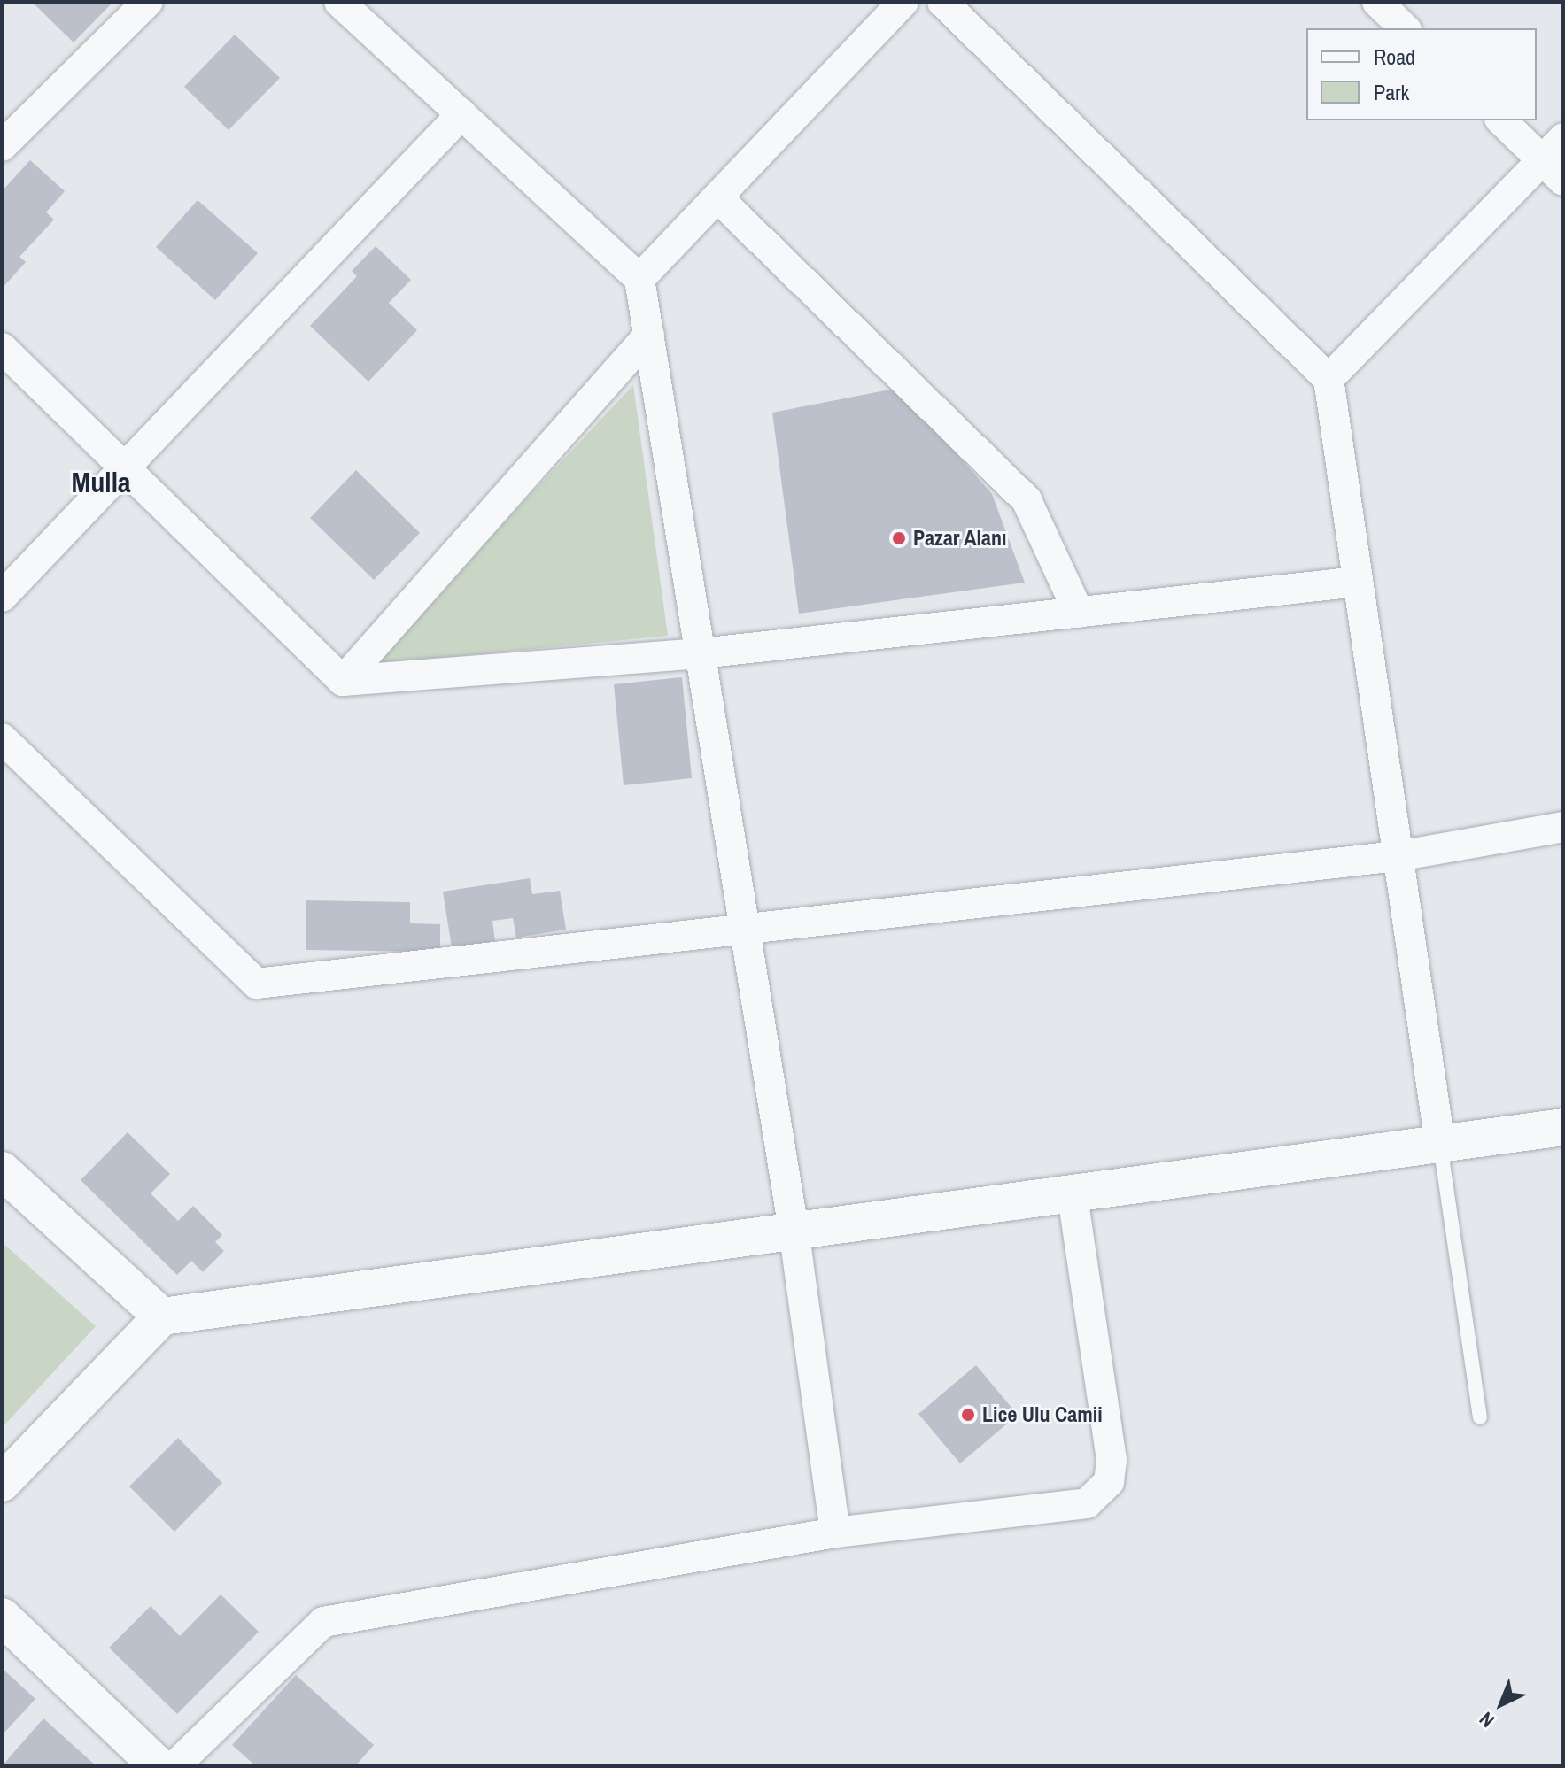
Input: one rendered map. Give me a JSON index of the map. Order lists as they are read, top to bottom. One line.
{"districts":["Mulla"],"places":["Pazar Alanı","Lice Ulu Camii"],"legend":["Road","Park"],"north":"bottom left"}
